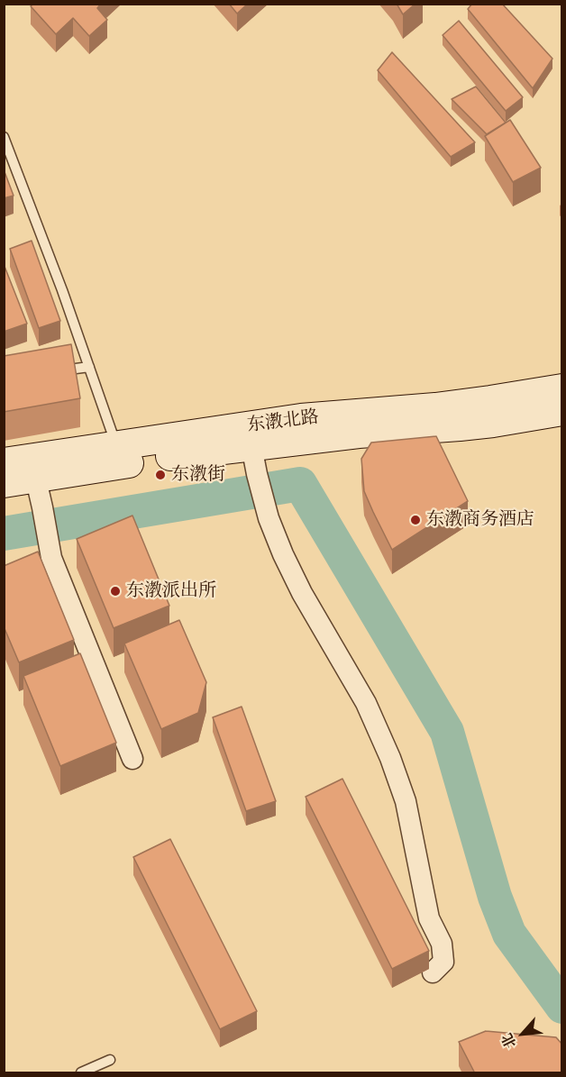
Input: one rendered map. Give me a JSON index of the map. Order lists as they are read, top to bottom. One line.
{"streets":{"main road":["东漖北路"]},"places":["东漖街","东漖商务酒店","东漖派出所"],"north":"bottom left"}
